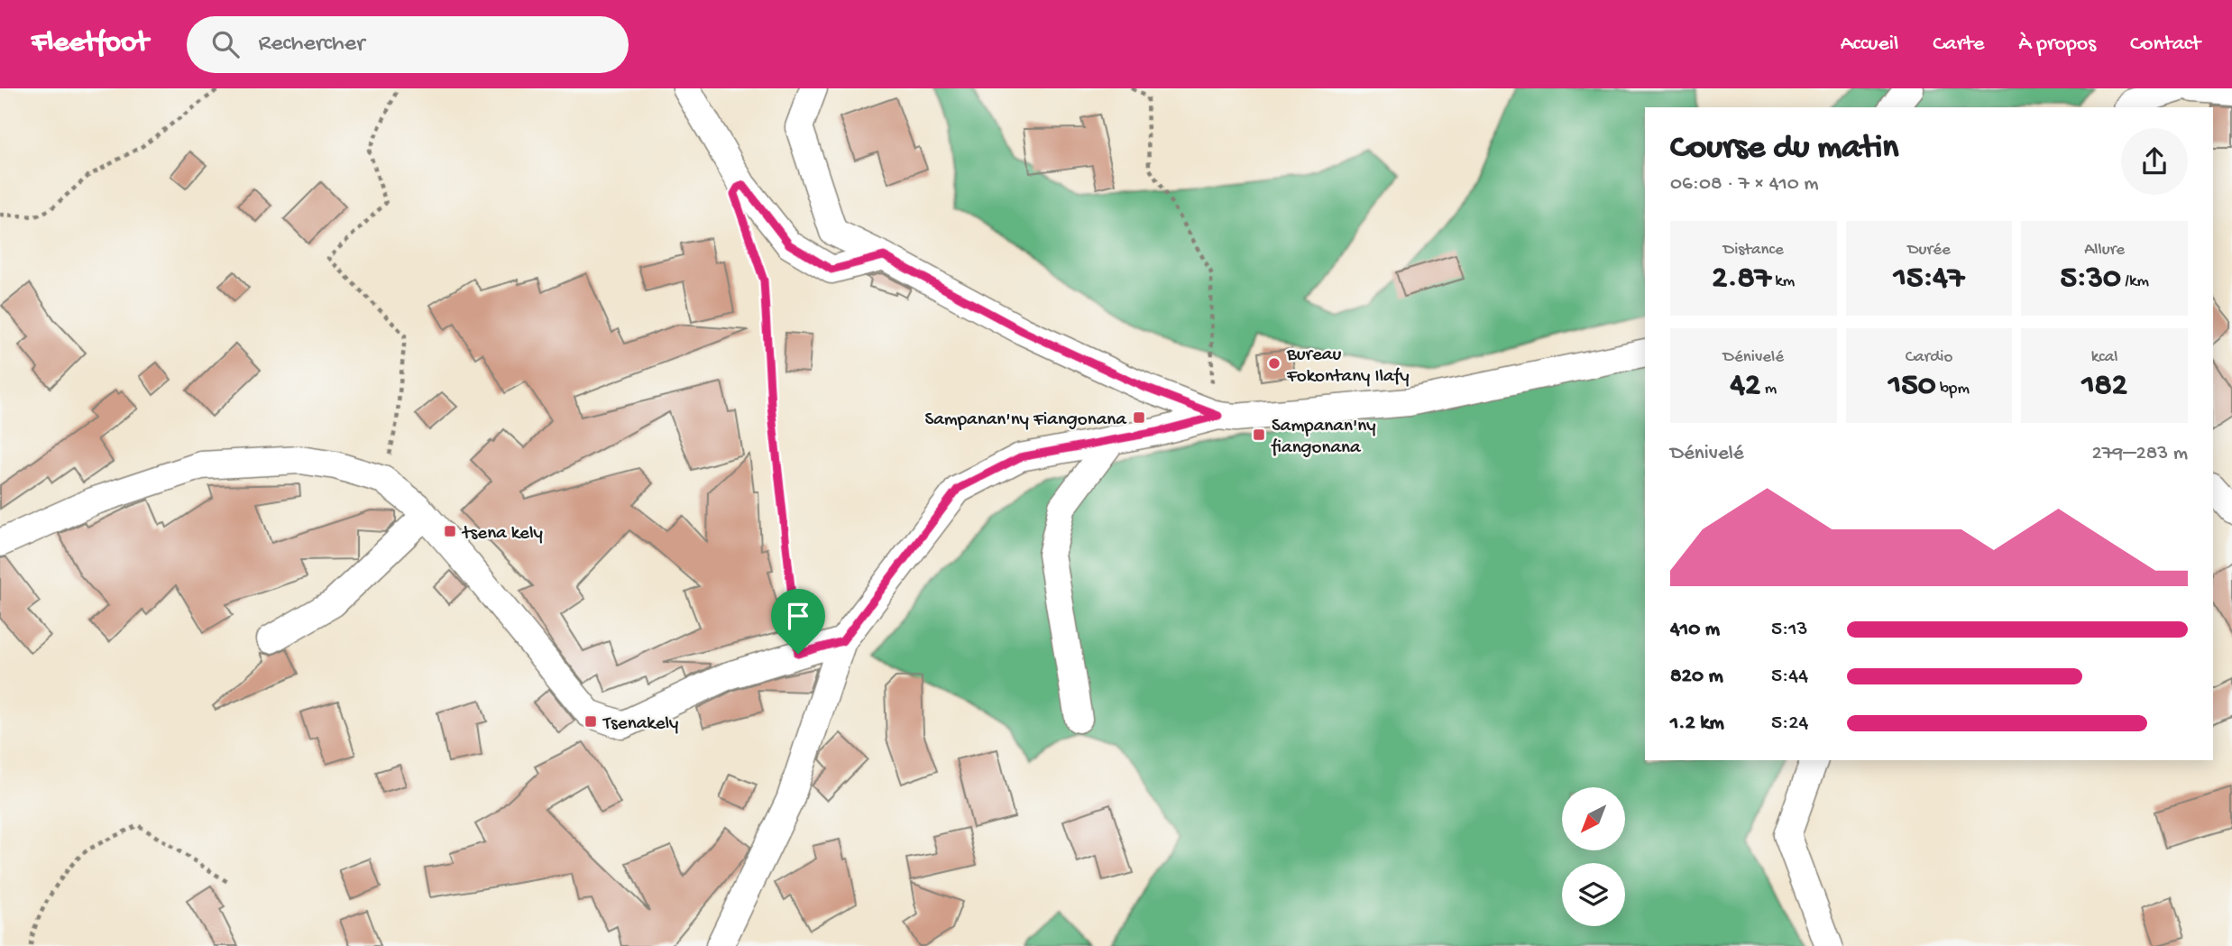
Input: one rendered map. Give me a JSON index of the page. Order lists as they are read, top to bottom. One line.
{"places":{"other":["Bureau Fokontany Ilafy"],"transit":["Sampanan'ny Fiangonana","Sampanan'ny fiangonana","tsena kely","Tsenakely"]},"north":"bottom left","page":{"header":"Fleetfoot","search":"Rechercher","nav":["Accueil","Carte","À propos","Contact"],"heading":["Course du matin","06:08 · 7 × 410 m"],"stats":[["Distance","2.87 km"],["Durée","15:47"],["Allure","5:30 /km"],["Dénivelé","42 m"],["Cardio","150 bpm"],["kcal","182"]],"chart":["Dénivelé","279–283 m"],"list":[{"name":"410 m","note":"5:13"},{"name":"820 m","note":"5:44"},{"name":"1.2 km","note":"5:24"}]}}
